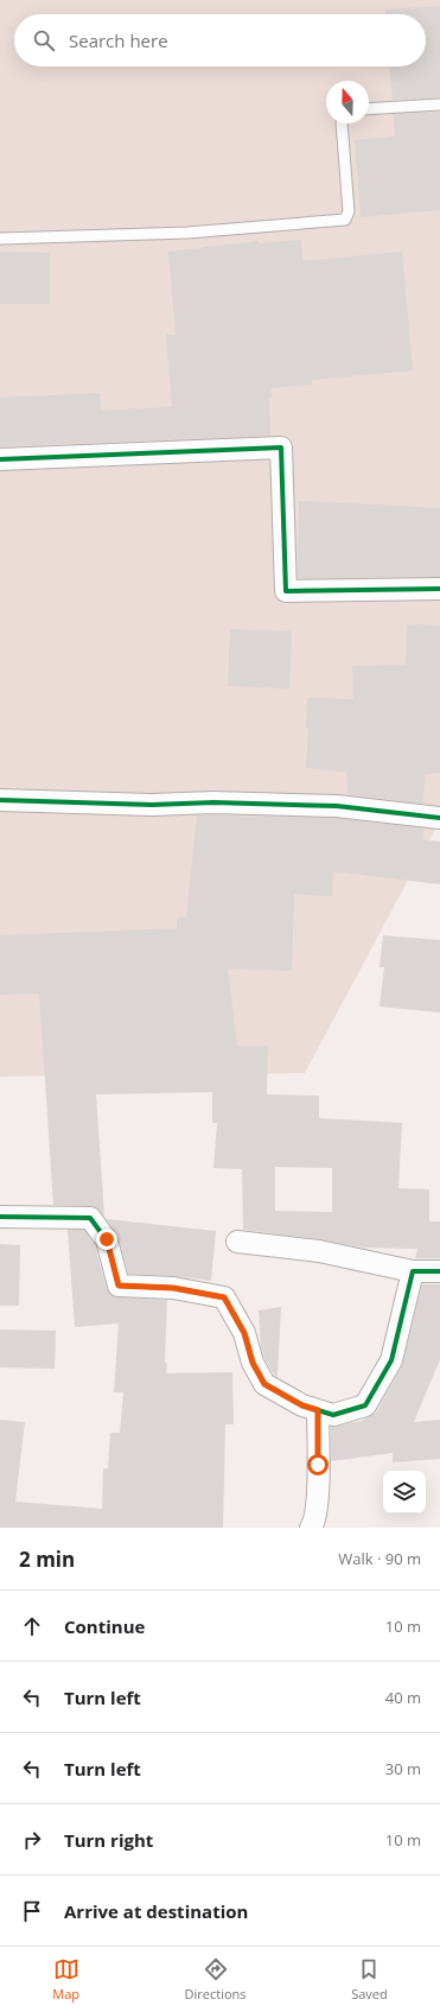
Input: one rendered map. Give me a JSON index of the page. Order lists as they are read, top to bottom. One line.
{"north":"top","page":{"search":"Search here","heading":["2 min","Walk · 90 m"],"list":[["Continue","10 m"],["Turn left","40 m"],["Turn left","30 m"],["Turn right","10 m"],"Arrive at destination"],"nav":["Map","Directions","Saved"]}}
